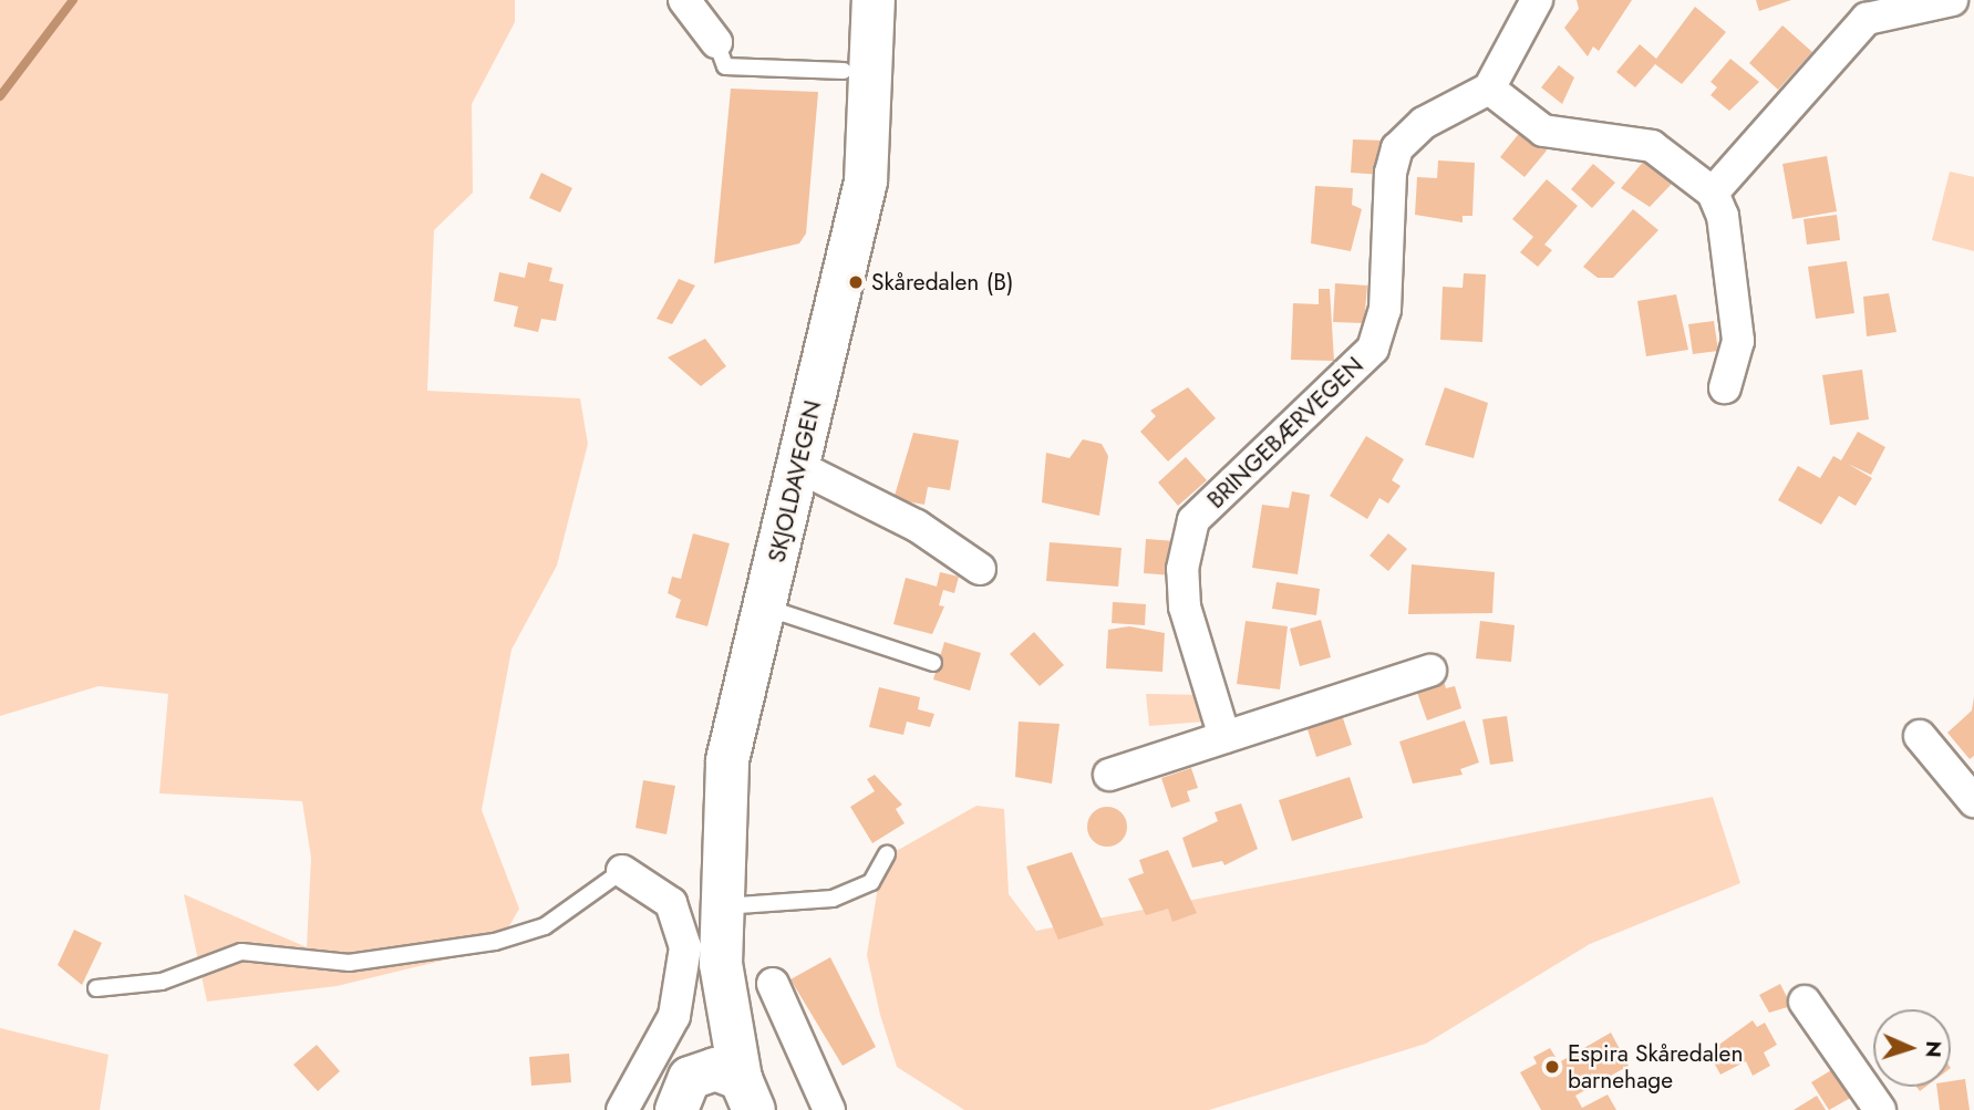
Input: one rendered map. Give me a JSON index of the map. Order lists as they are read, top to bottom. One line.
{"streets":{"main road":["SKJOLDAVEGEN"],"street":["BRINGEBÆRVEGEN"]},"places":["Skåredalen (B)","Espira Skåredalen barnehage"],"north":"right"}
